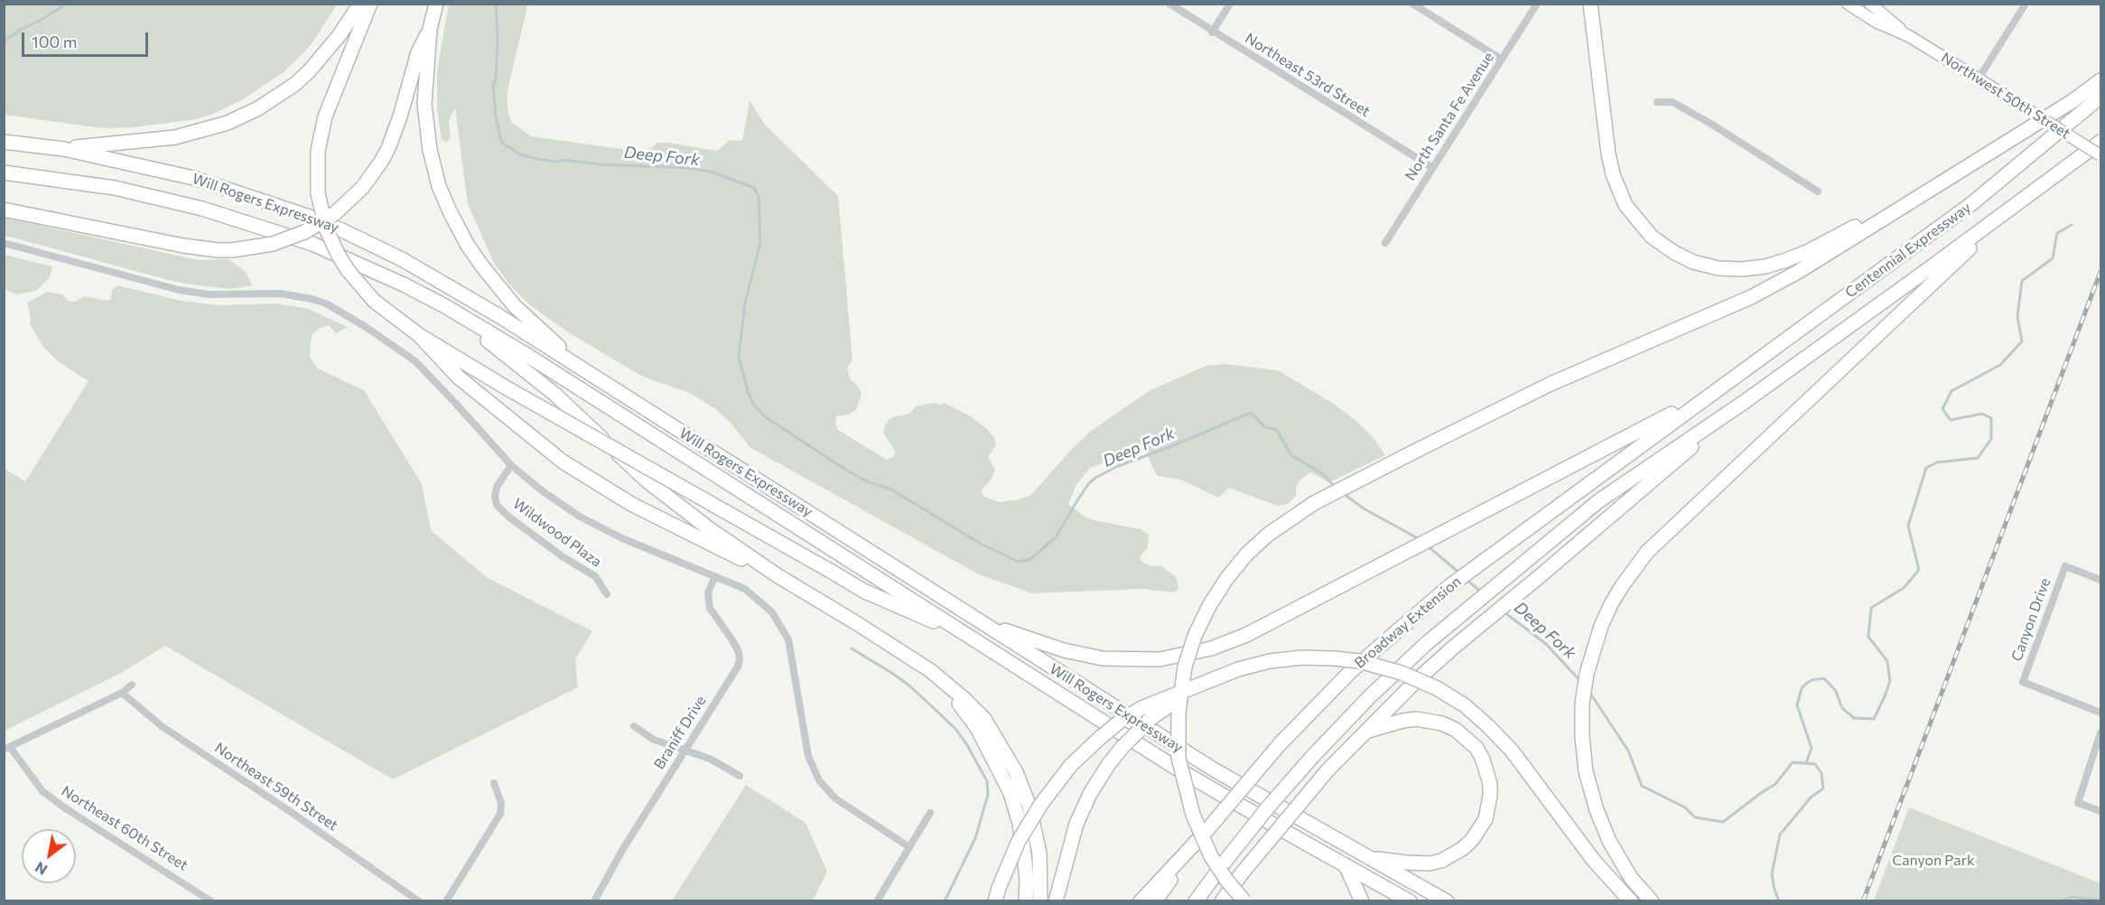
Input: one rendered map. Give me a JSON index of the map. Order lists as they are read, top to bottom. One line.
{"streets":{"highway":["Will Rogers Expressway","Centennial Expressway","Broadway Extension"],"main road":["Northwest 50th Street"],"street":["Northeast 53rd Street","North Santa Fe Avenue","Wildwood Plaza","Canyon Drive","Braniff Drive","Northeast 59th Street","Northeast 60th Street"]},"crossings":[["Northeast 53rd Street","North Santa Fe Avenue"],["Centennial Expressway","Broadway Extension"]],"water":["Deep Fork"],"parks":["Canyon Park"],"scale_bar":"100 m","north":"bottom left"}
